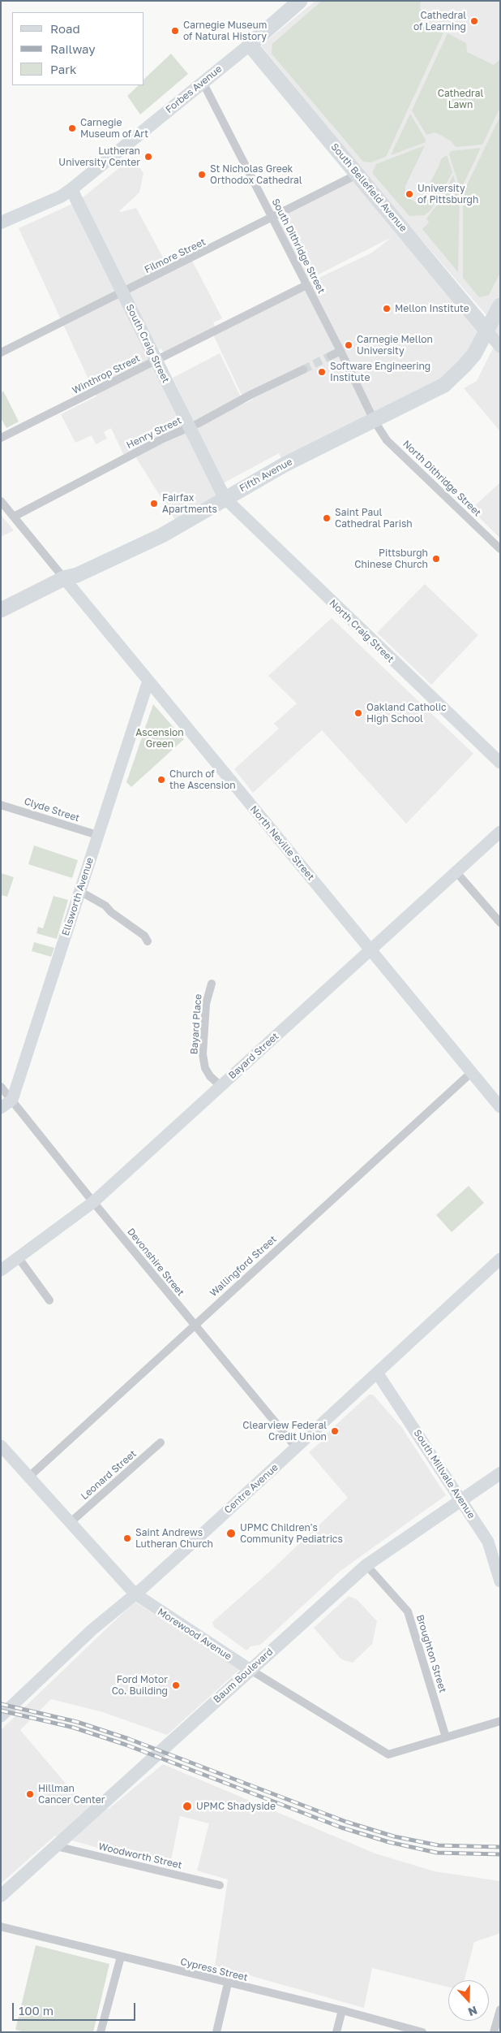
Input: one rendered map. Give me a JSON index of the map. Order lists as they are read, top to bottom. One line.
{"streets":{"highway":["Forbes Avenue","South Bellefield Avenue","Fifth Avenue"],"main road":["South Craig Street","Baum Boulevard"],"street":["South Dithridge Street","Filmore Street","Winthrop Street","Henry Street","North Dithridge Street","North Craig Street","Clyde Street","North Neville Street","Ellsworth Avenue","Bayard Place","Bayard Street","Devonshire Street","Wallingford Street","South Millvale Avenue","Leonard Street","Centre Avenue","Morewood Avenue","Broughton Street","Woodworth Street","Cypress Street"]},"crossings":[["Forbes Avenue","South Bellefield Avenue"],["Forbes Avenue","South Dithridge Street"],["Forbes Avenue","South Craig Street"],["South Bellefield Avenue","Filmore Street"],["South Bellefield Avenue","Fifth Avenue"],["South Dithridge Street","Filmore Street"],["South Dithridge Street","Winthrop Street"],["South Dithridge Street","Fifth Avenue"],["South Dithridge Street","North Dithridge Street"],["Filmore Street","South Craig Street"],["South Craig Street","Winthrop Street"],["South Craig Street","Henry Street"],["South Craig Street","Fifth Avenue"],["South Craig Street","North Craig Street"],["Fifth Avenue","North Dithridge Street"],["Fifth Avenue","North Craig Street"],["Fifth Avenue","North Neville Street"],["Clyde Street","Ellsworth Avenue"],["North Neville Street","Ellsworth Avenue"],["North Neville Street","Bayard Street"],["North Neville Street","Wallingford Street"],["Ellsworth Avenue","Devonshire Street"],["Bayard Place","Bayard Street"],["Bayard Street","Devonshire Street"],["Devonshire Street","Wallingford Street"],["Devonshire Street","Centre Avenue"],["Wallingford Street","Morewood Avenue"],["South Millvale Avenue","Centre Avenue"],["South Millvale Avenue","Baum Boulevard"],["Leonard Street","Morewood Avenue"],["Centre Avenue","Morewood Avenue"],["Morewood Avenue","Broughton Street"],["Morewood Avenue","Baum Boulevard"],["Broughton Street","Baum Boulevard"],["Baum Boulevard","Woodworth Street"]],"parks":["Cathedral Lawn","Ascension Green"],"places":["Cathedral of Learning","Carnegie Museum of Natural History","Carnegie Museum of Art","Lutheran University Center","St Nicholas Greek Orthodox Cathedral","University of Pittsburgh","Mellon Institute","Carnegie Mellon University","Software Engineering Institute","Fairfax Apartments","Saint Paul Cathedral Parish","Pittsburgh Chinese Church","Oakland Catholic High School","Church of the Ascension","Clearview Federal Credit Union","UPMC Children's Community Pediatrics","Saint Andrews Lutheran Church","Ford Motor Co. Building","Hillman Cancer Center","UPMC Shadyside"],"legend":["Road","Railway","Park"],"scale_bar":"100 m","north":"bottom"}
